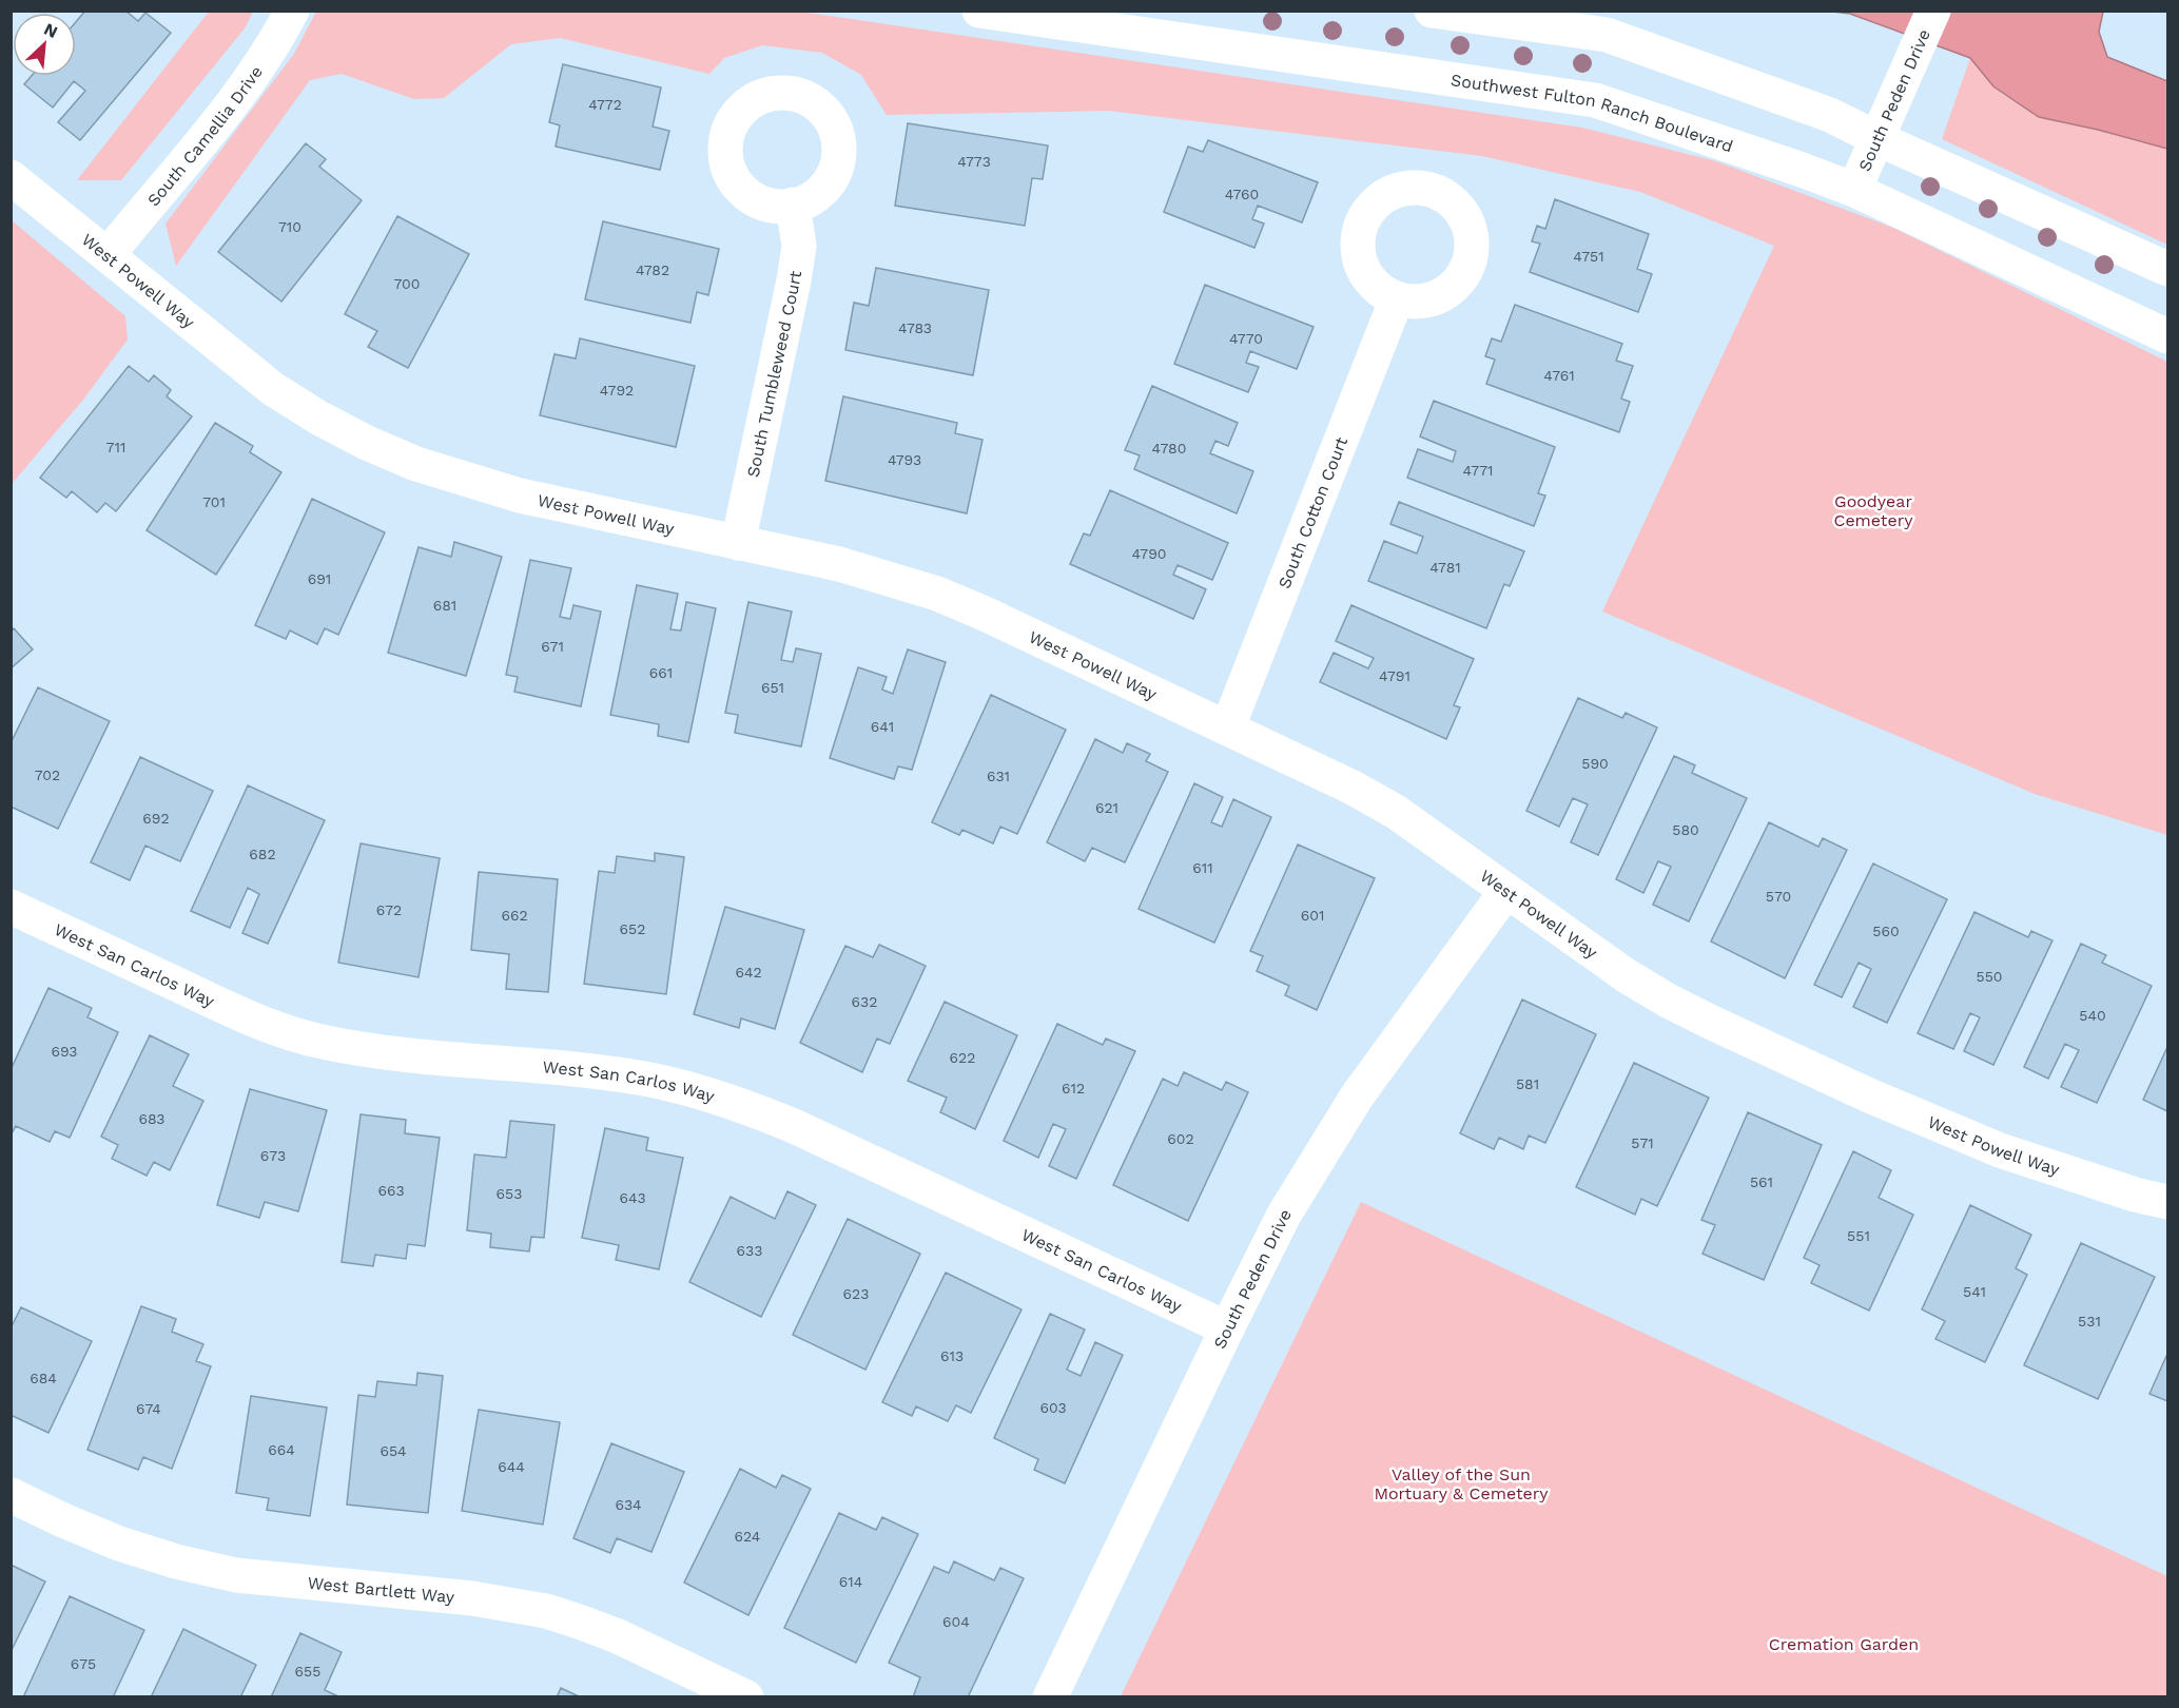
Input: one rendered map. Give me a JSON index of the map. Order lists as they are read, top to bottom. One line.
{"streets":{"street":["South Peden Drive","Southwest Fulton Ranch Boulevard","South Camellia Drive","West Powell Way","South Tumbleweed Court","South Cotton Court","West San Carlos Way","West Bartlett Way"]},"crossings":[["South Peden Drive","Southwest Fulton Ranch Boulevard"],["South Peden Drive","West Powell Way"],["South Peden Drive","West San Carlos Way"],["South Camellia Drive","West Powell Way"],["West Powell Way","South Tumbleweed Court"],["West Powell Way","South Cotton Court"]],"parks":["Goodyear Cemetery","Valley of the Sun Mortuary & Cemetery","Cremation Garden"],"house_numbers":["4772","4773","4760","710","4751","4782","700","4783","4770","4761","4792","711","4780","4793","4771","701","4790","4781","691","681","671","661","4791","651","641","590","702","631","621","692","580","682","611","570","672","662","601","652","560","642","550","632","540","693","622","581","612","683","602","571","673","561","663","653","643","551","633","541","623","531","613","684","603","674","664","654","644","634","624","614","604","675","655"],"north":"top right"}
